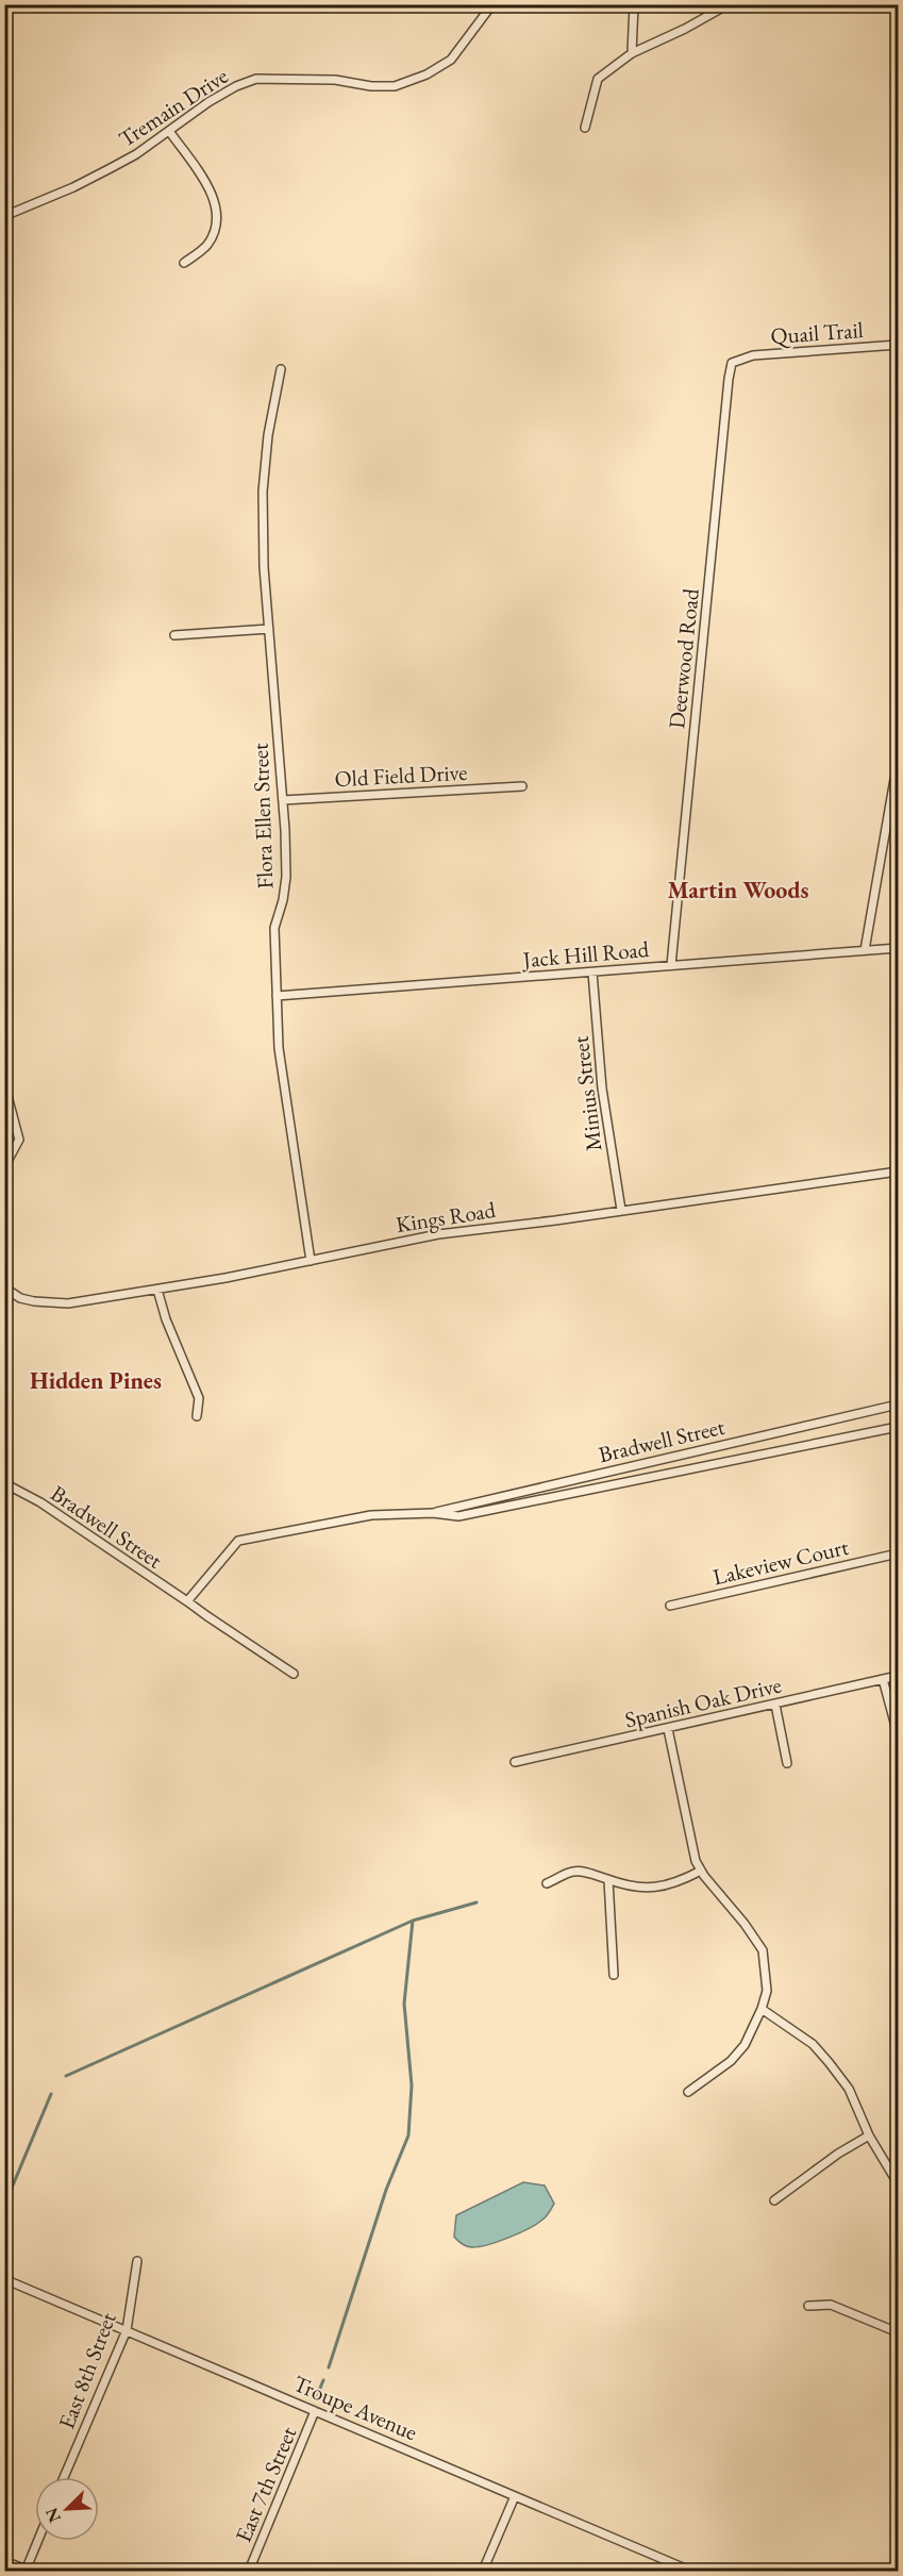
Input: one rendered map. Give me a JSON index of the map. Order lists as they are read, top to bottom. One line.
{"streets":{"street":["Tremain Drive","Quail Trail","Deerwood Road","Old Field Drive","Flora Ellen Street","Jack Hill Road","Minius Street","Kings Road","Bradwell Street","Lakeview Court","Spanish Oak Drive","East 8th Street","Troupe Avenue","East 7th Street"]},"crossings":[["Quail Trail","Deerwood Road"],["Deerwood Road","Jack Hill Road"],["Old Field Drive","Flora Ellen Street"],["Flora Ellen Street","Jack Hill Road"],["Flora Ellen Street","Kings Road"],["Jack Hill Road","Minius Street"],["Minius Street","Kings Road"],["East 8th Street","Troupe Avenue"],["Troupe Avenue","East 7th Street"]],"districts":["Martin Woods","Hidden Pines"],"north":"bottom left"}
